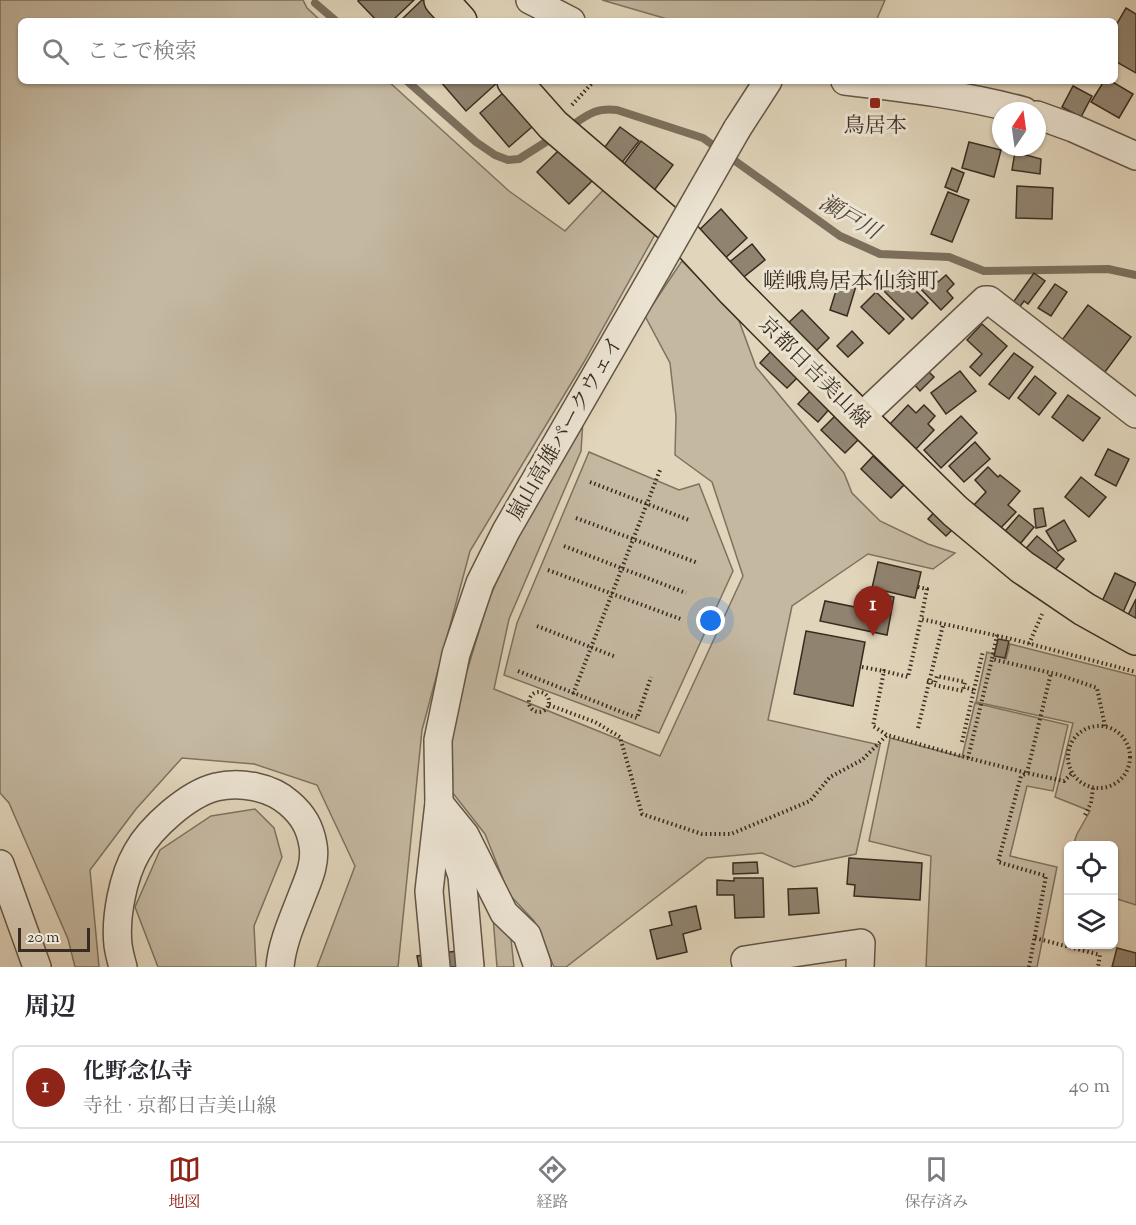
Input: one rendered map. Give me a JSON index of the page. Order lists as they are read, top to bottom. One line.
{"streets":{"main road":["京都日吉美山線"],"street":["嵐山高雄パークウェイ"]},"districts":["嵯峨鳥居本仙翁町"],"water":["瀬戸川"],"places":{"transit":["鳥居本"]},"scale_bar":"20 m","north":"top","page":{"search":"ここで検索","pins":"1","scale":"20 m","heading":"周辺","list":[{"mark":"1","name":"化野念仏寺","note":"寺社 · 京都日吉美山線","value":"40 m"}],"nav":["地図","経路","保存済み"]}}
